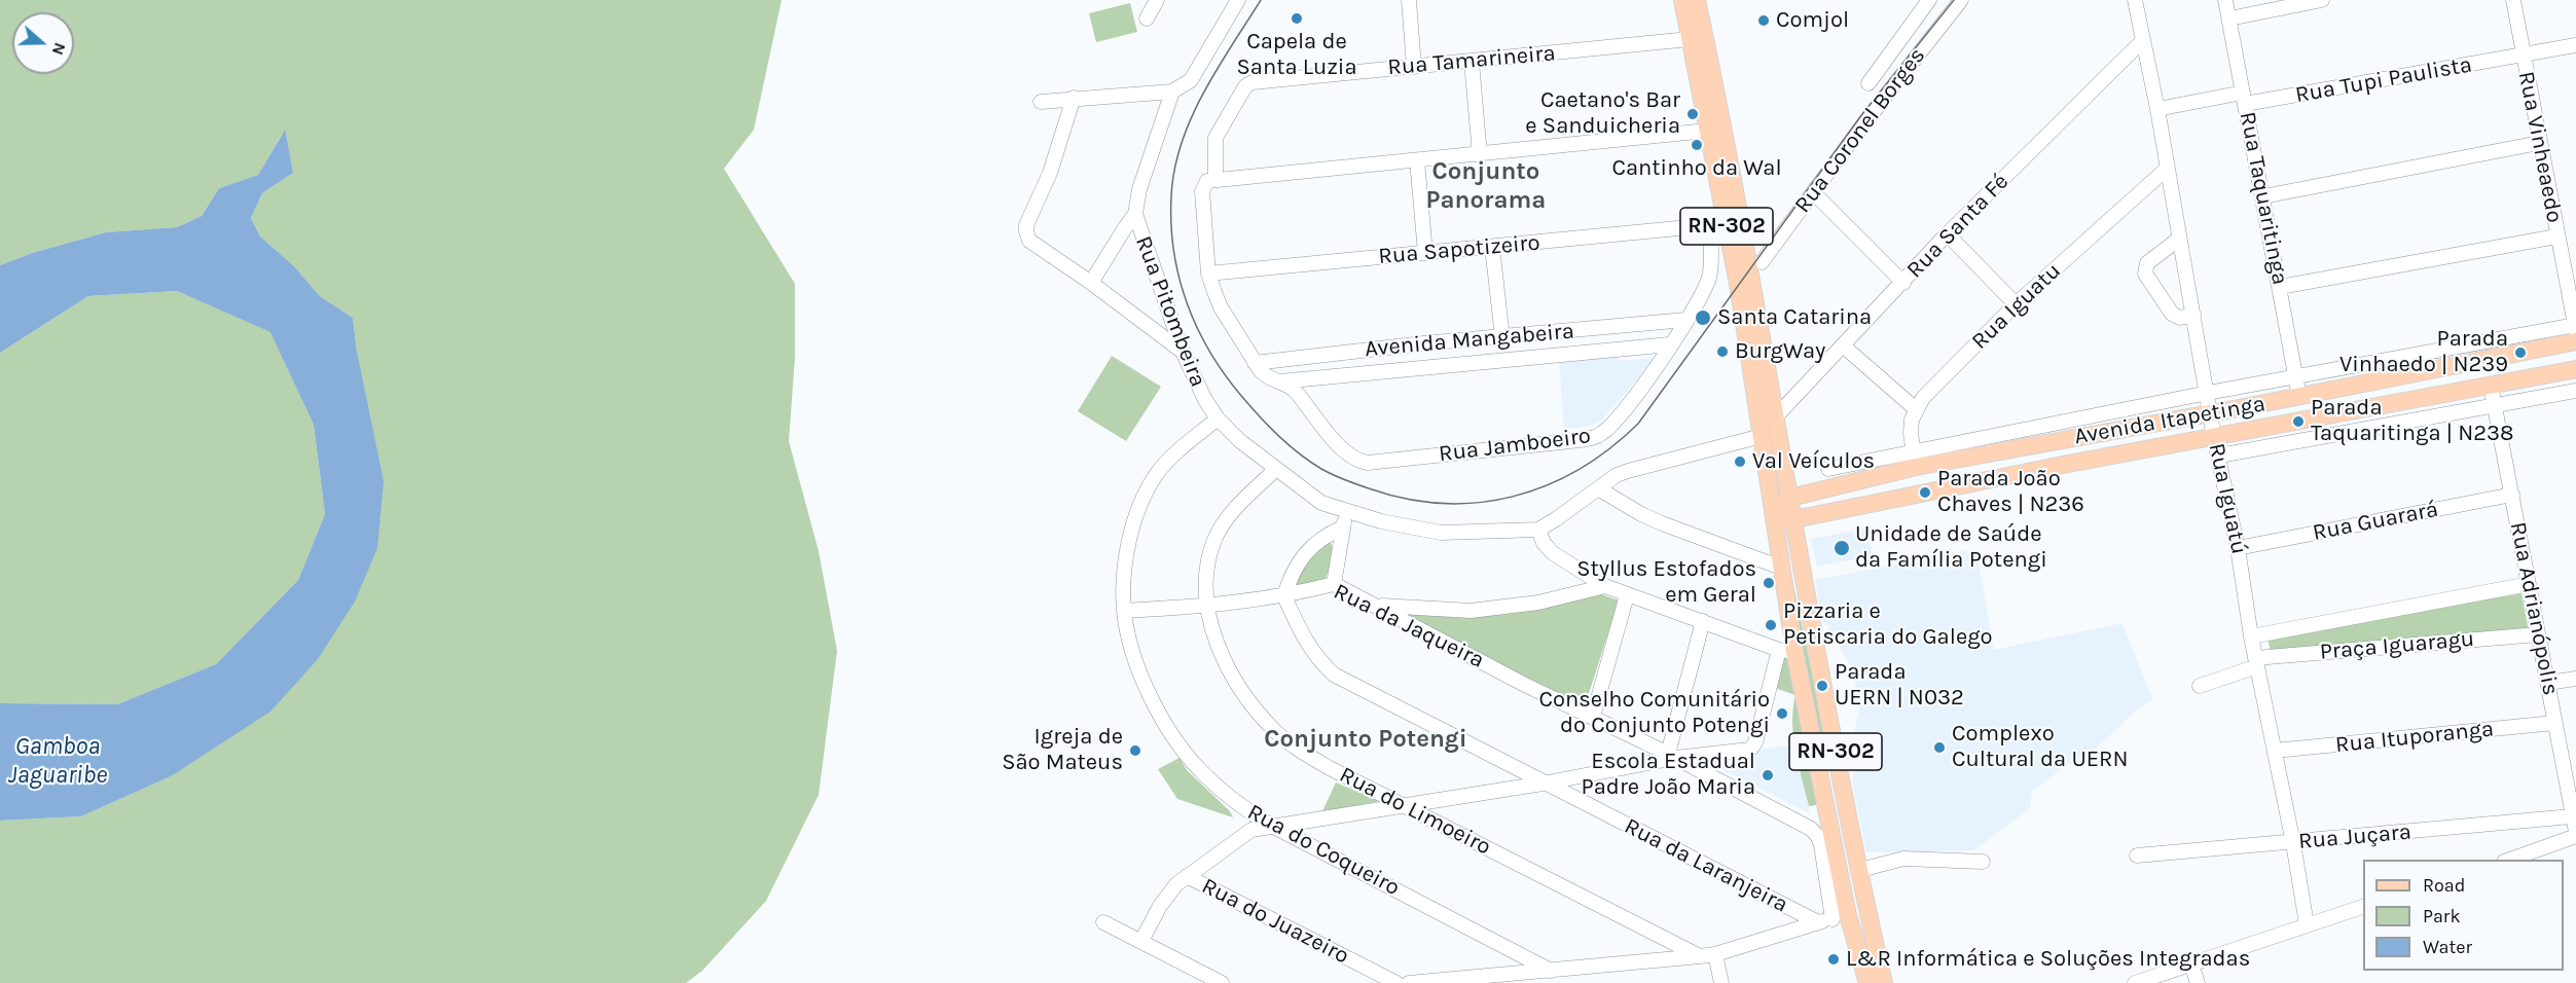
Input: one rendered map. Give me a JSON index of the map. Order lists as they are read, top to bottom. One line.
{"streets":{"main road":["RN-302","Avenida Itapetinga"],"street":["Rua Tamarineira","Rua Tupi Paulista","Rua Coronel Borges","Rua Vinheaedo","Rua Taquaritinga","Rua Santa Fé","Rua Sapotizeiro","Rua Iguatu","Rua Pitombeira","Avenida Mangabeira","Rua Jamboeiro","Rua Iguatú","Rua Guarará","Rua Adrianópolis","Rua da Jaqueira","Praça Iguaragu","Rua Ituporanga","Rua do Limoeiro","Rua Juçara","Rua do Coqueiro","Rua da Laranjeira","Rua do Juazeiro"]},"crossings":[["Rua Tamarineira","RN-302"],["Rua Tupi Paulista","Rua Vinheaedo"],["Rua Tupi Paulista","Rua Taquaritinga"],["Rua Tupi Paulista","Rua Iguatú"],["Rua Vinheaedo","Avenida Itapetinga"],["Rua Taquaritinga","Avenida Itapetinga"],["RN-302","Rua Santa Fé"],["RN-302","Rua Sapotizeiro"],["RN-302","Rua Iguatu"],["RN-302","Rua Pitombeira"],["RN-302","Avenida Itapetinga"],["RN-302","Rua Jamboeiro"],["RN-302","Rua da Jaqueira"],["Rua Santa Fé","Rua Iguatu"],["Rua Santa Fé","Avenida Itapetinga"],["Rua Santa Fé","Rua Iguatú"],["Rua Sapotizeiro","Rua Jamboeiro"],["Rua Iguatu","Avenida Itapetinga"],["Rua Iguatu","Rua Iguatú"],["Rua Pitombeira","Rua do Limoeiro"],["Rua Pitombeira","Rua do Coqueiro"],["Avenida Mangabeira","Rua Jamboeiro"],["Avenida Itapetinga","Rua Iguatú"],["Avenida Itapetinga","Rua Adrianópolis"],["Rua Iguatú","Rua Guarará"],["Rua Iguatú","Praça Iguaragu"],["Rua Iguatú","Rua Ituporanga"],["Rua Iguatú","Rua Juçara"],["Rua Guarará","Rua Adrianópolis"],["Rua Adrianópolis","Praça Iguaragu"],["Rua Adrianópolis","Rua Ituporanga"],["Rua Adrianópolis","Rua Juçara"],["Rua da Jaqueira","Rua do Limoeiro"],["Rua da Jaqueira","Rua do Coqueiro"],["Rua da Jaqueira","Rua da Laranjeira"]],"districts":["Conjunto Panorama","Conjunto Potengi"],"water":["Gamboa Jaguaribe"],"places":["Capela de Santa Luzia","Comjol","Caetano's Bar e Sanduicheria","Cantinho da Wal","Santa Catarina","BurgWay","Parada Vinhaedo | N239","Parada Taquaritinga | N238","Val Veículos","Parada João Chaves | N236","Unidade de Saúde da Família Potengi","Styllus Estofados em Geral","Pizzaria e Petiscaria do Galego","Parada UERN | N032","Conselho Comunitário do Conjunto Potengi","Complexo Cultural da UERN","Igreja de São Mateus","Escola Estadual Padre João Maria","L&R Informática e Soluções Integradas"],"legend":["Road","Park","Water"],"north":"right"}
